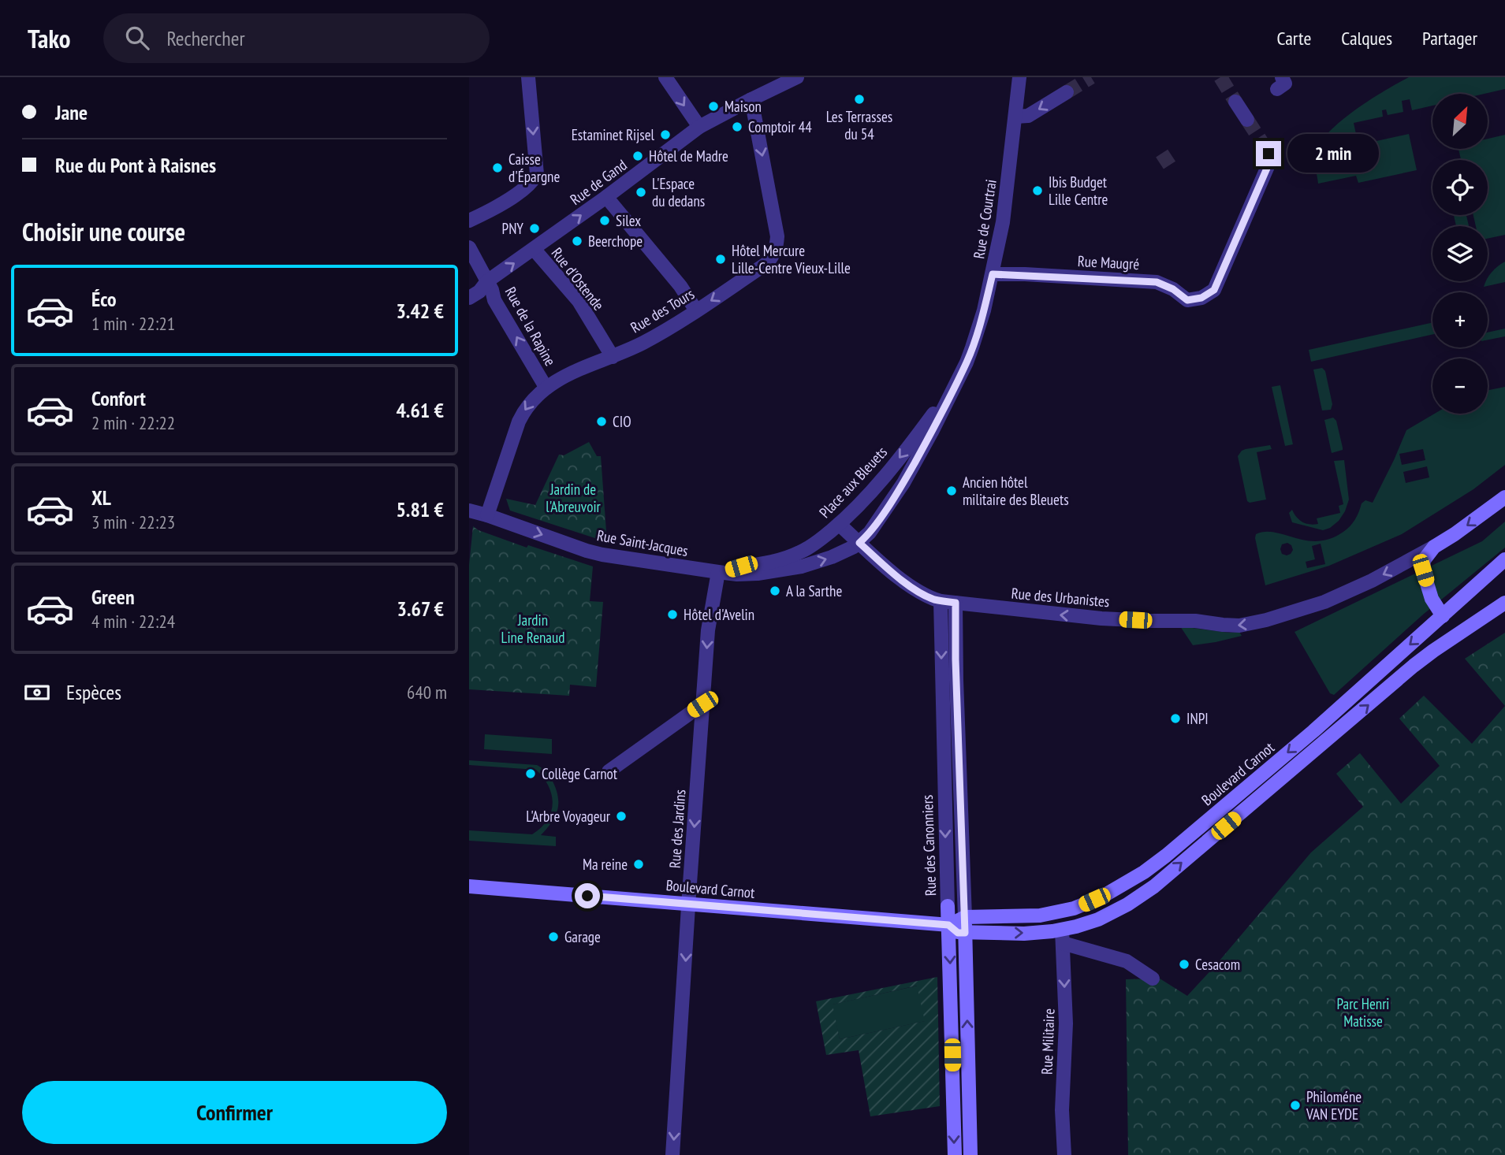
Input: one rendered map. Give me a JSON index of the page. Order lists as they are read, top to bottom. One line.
{"streets":{"street":["Rue de Gand","Rue de Courtrai","Rue Maugré","Rue d'Ostende","Rue des Tours","Rue de la Rapine","Place aux Bleuets","Rue Saint-Jacques","Rue des Urbanistes","Boulevard Carnot","Rue des Jardins","Rue des Canonniers","Rue Militaire"]},"crossings":[["Rue de Gand","Rue d'Ostende"],["Rue de Gand","Rue des Tours"],["Rue de Gand","Rue de la Rapine"],["Rue de Courtrai","Rue Maugré"],["Rue de Courtrai","Place aux Bleuets"],["Rue d'Ostende","Rue des Tours"],["Rue des Tours","Rue de la Rapine"],["Rue des Tours","Rue Saint-Jacques"],["Place aux Bleuets","Rue Saint-Jacques"],["Place aux Bleuets","Rue des Urbanistes"],["Place aux Bleuets","Rue des Jardins"],["Rue Saint-Jacques","Rue des Jardins"],["Rue des Urbanistes","Rue des Canonniers"],["Boulevard Carnot","Rue des Jardins"],["Boulevard Carnot","Rue des Canonniers"],["Boulevard Carnot","Rue Militaire"]],"one_way":["Rue de Gand","Rue des Tours","Rue de la Rapine","Rue Saint-Jacques","Rue des Urbanistes","Rue des Jardins"],"parks":["Jardin de l'Abreuvoir","Jardin Line Renaud","Parc Henri Matisse"],"places":["Les Terrasses du 54","Maison","Comptoir 44","Estaminet Rijsel","Hôtel de Madre","Caisse d'Épargne","Ibis Budget Lille Centre","L'Espace du dedans","Silex","PNY","Beerchope","Hôtel Mercure Lille-Centre Vieux-Lille","CIO","Ancien hôtel militaire des Bleuets","A la Sarthe","Hôtel d'Avelin","INPI","Collège Carnot","L'Arbre Voyageur","Ma reine","Garage","Cesacom","Philoméne VAN EYDE"],"north":"top right","page":{"header":"Tako","search":"Rechercher","nav":["Carte","Calques","Partager"],"banner":["Jane","Rue du Pont à Raisnes"],"map_buttons":["+","−"],"bubble":"2 min","heading":"Choisir une course","list":[{"name":"Éco","note":"1 min · 22:21","value":"3.42 €"},{"name":"Confort","note":"2 min · 22:22","value":"4.61 €"},{"name":"XL","note":"3 min · 22:23","value":"5.81 €"},{"name":"Green","note":"4 min · 22:24","value":"3.67 €"}],"pay":["Espèces","640 m"],"buttons":"Confirmer"}}
